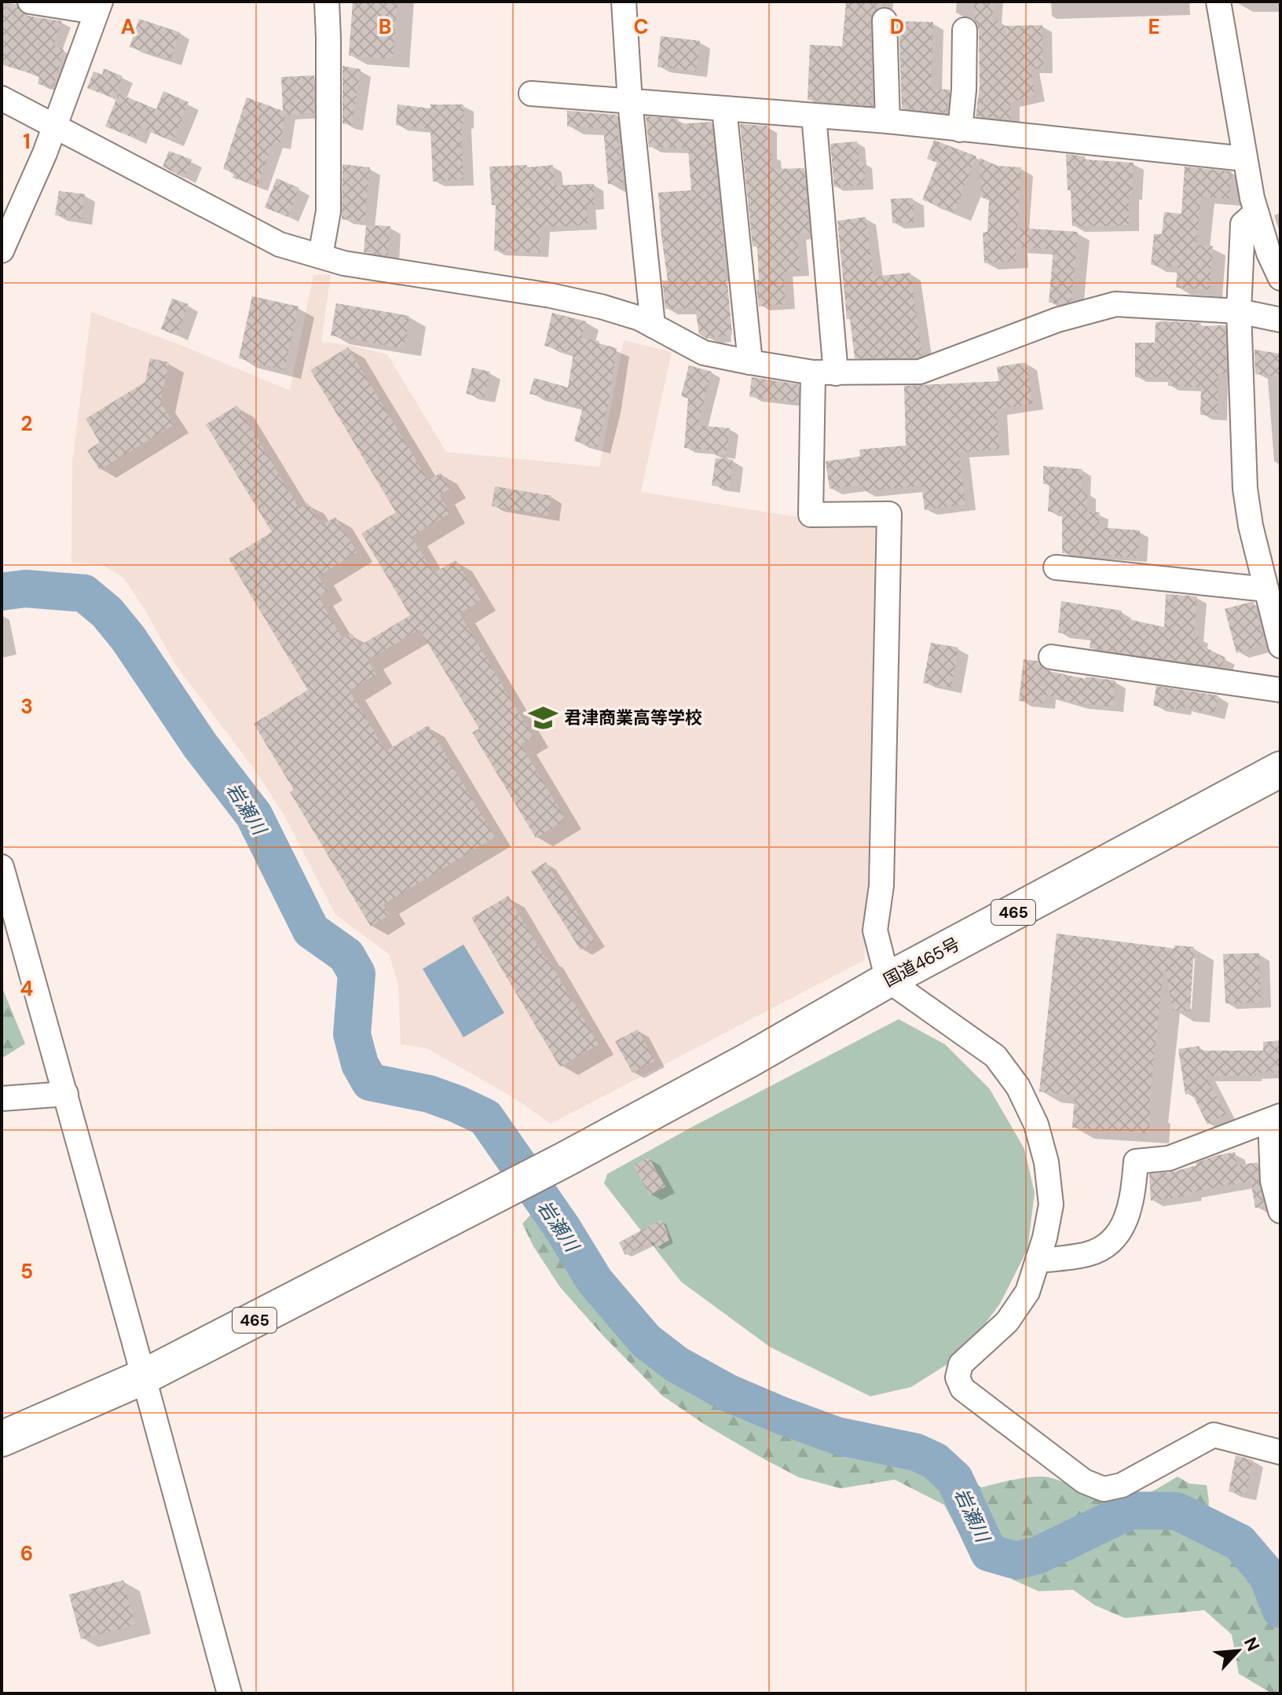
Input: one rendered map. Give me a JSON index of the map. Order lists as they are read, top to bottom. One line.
{"streets":{"highway":["465","国道465号"]},"crossings":[["465","国道465号"]],"water":["岩瀬川"],"places":{"school or university":["君津商業高等学校"]},"north":"top right","grid":{"columns":["A","B","C","D","E"],"rows":["1","2","3","4","5","6"]}}
